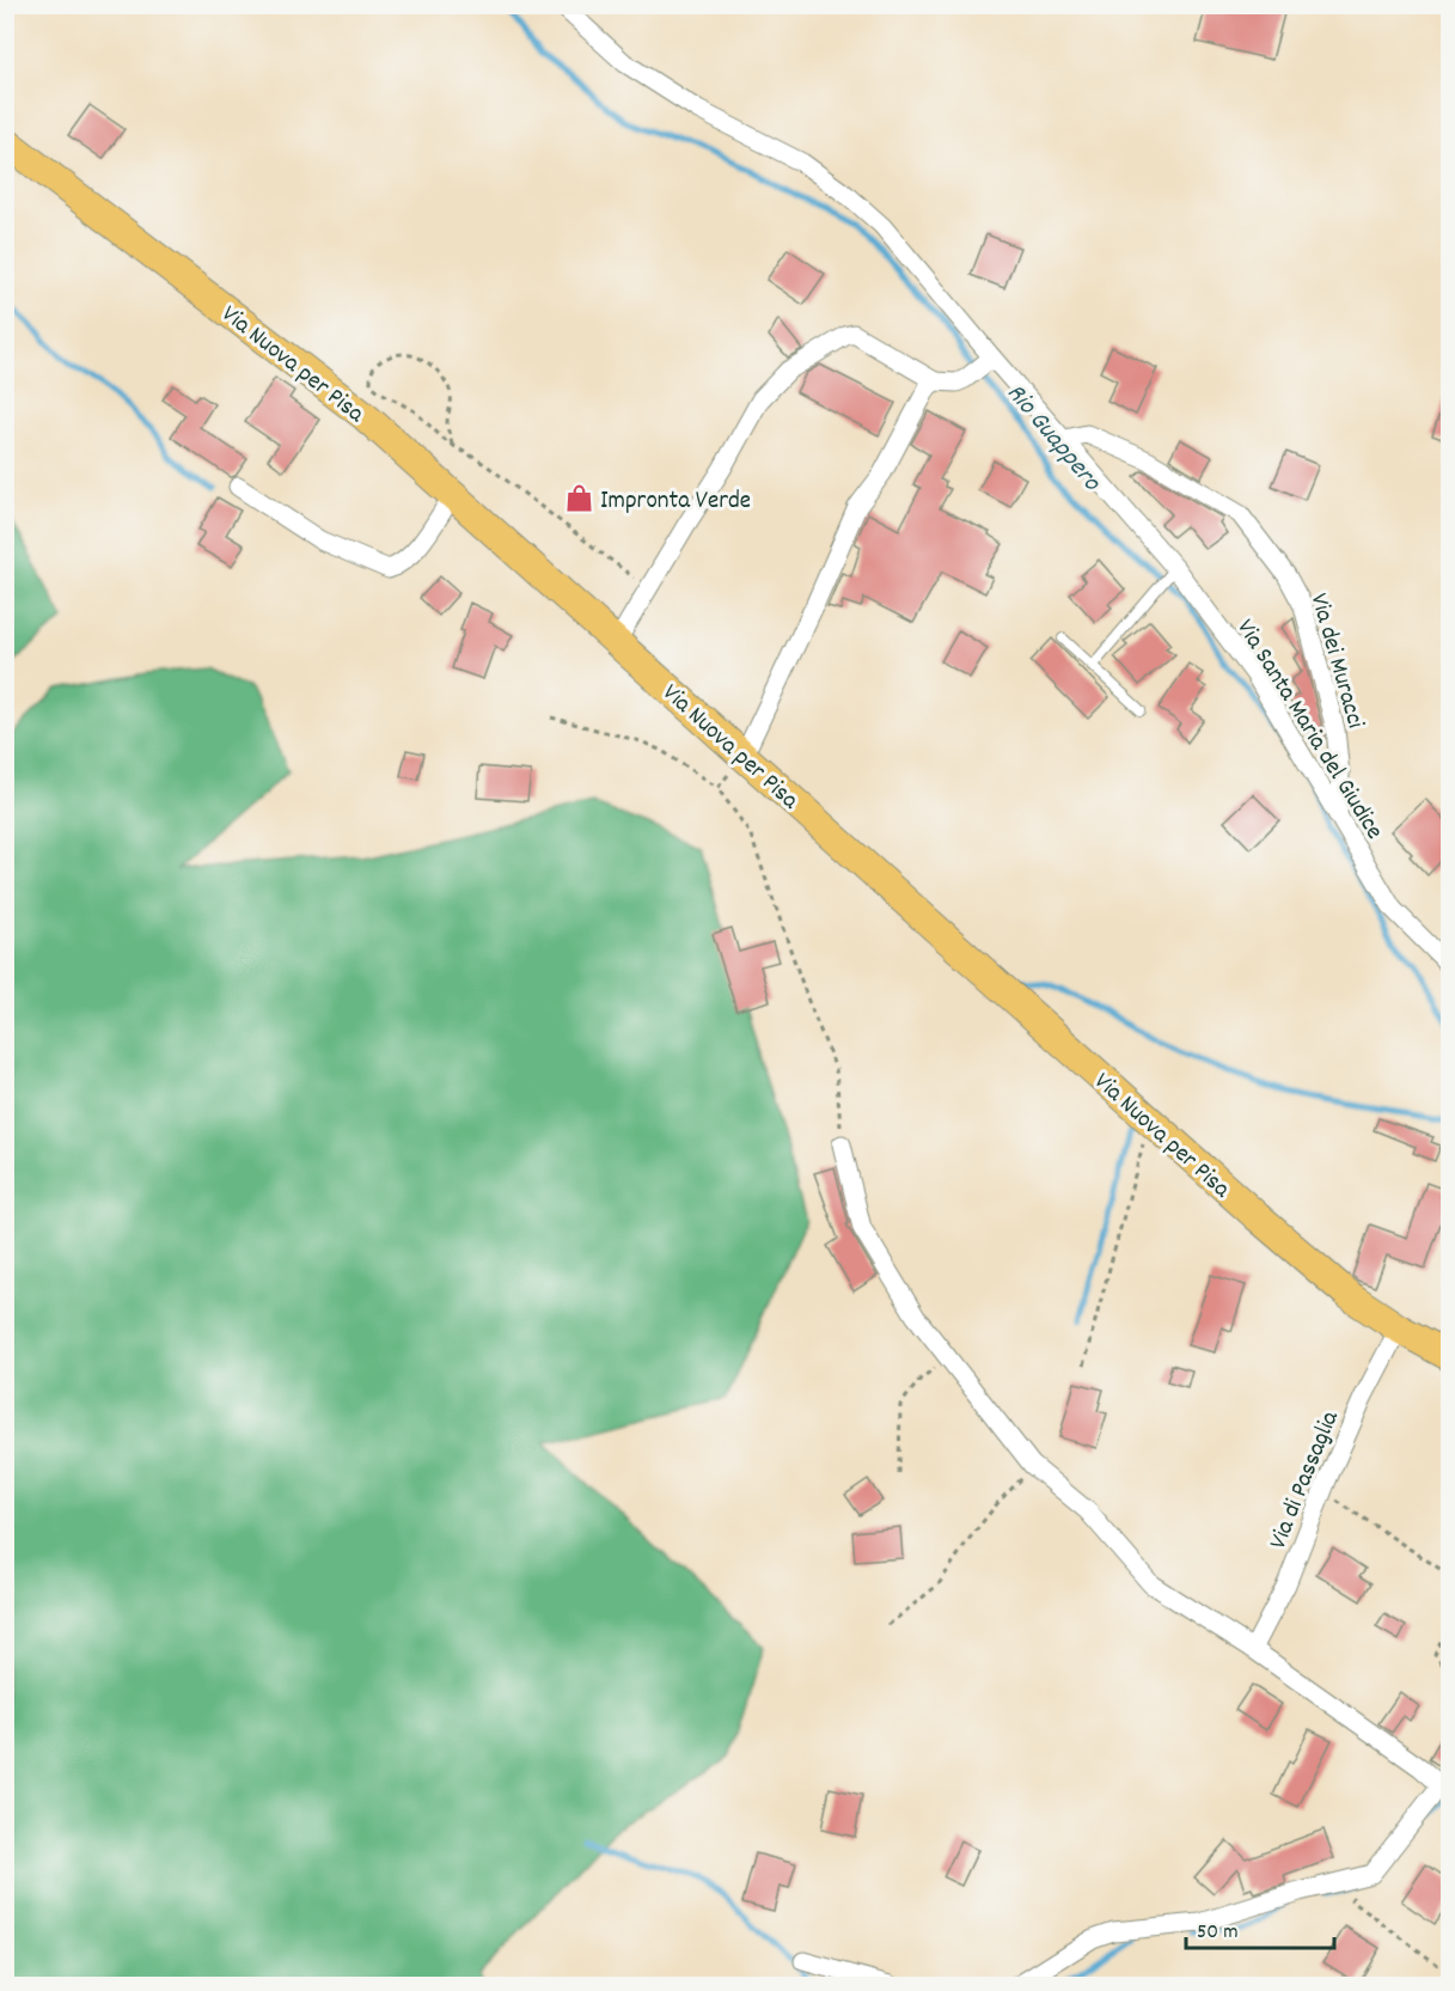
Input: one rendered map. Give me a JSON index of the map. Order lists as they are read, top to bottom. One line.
{"streets":{"main road":["Via Nuova per Pisa"],"street":["Via dei Muracci","Via Santa Maria del Giudice","Via di Passaglia"]},"crossings":[["Via Nuova per Pisa","Via di Passaglia"],["Via dei Muracci","Via Santa Maria del Giudice"]],"water":["Rio Guappero"],"places":{"shop":["Impronta Verde"]},"scale_bar":"50 m"}
